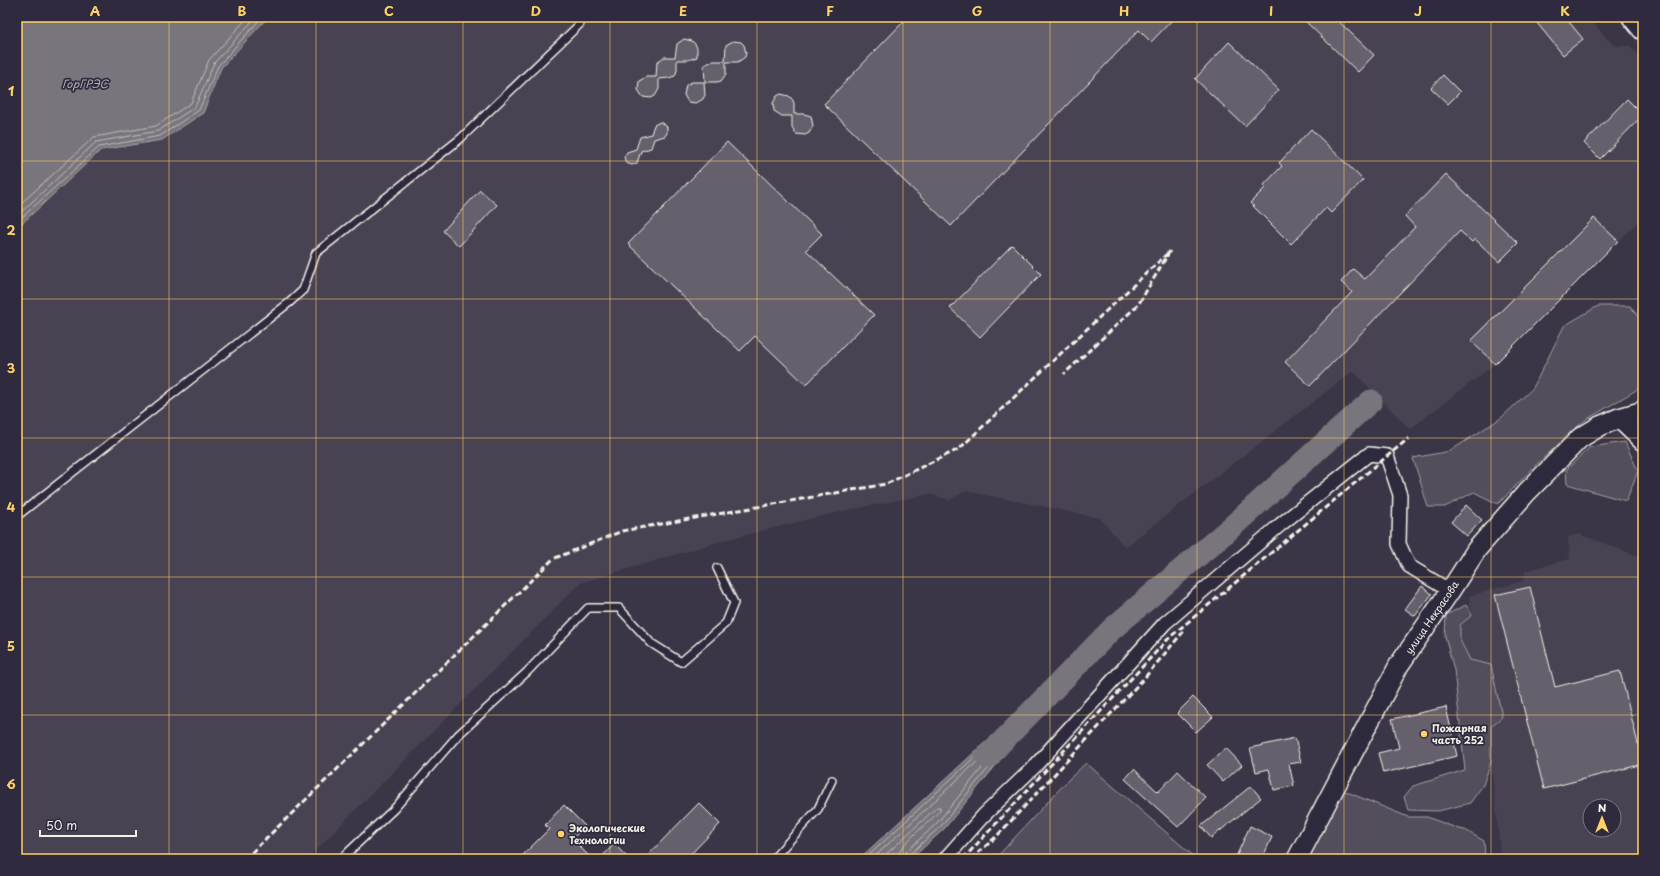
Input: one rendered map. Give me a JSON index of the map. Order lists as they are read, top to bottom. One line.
{"streets":{"street":["улица Некрасова"]},"water":["ГорГРЭС"],"places":["Пожарная часть 252","Экологические Технологии"],"scale_bar":"50 m","north":"top","grid":{"columns":["A","B","C","D","E","F","G","H","I","J","K"],"rows":["1","2","3","4","5","6"]}}
